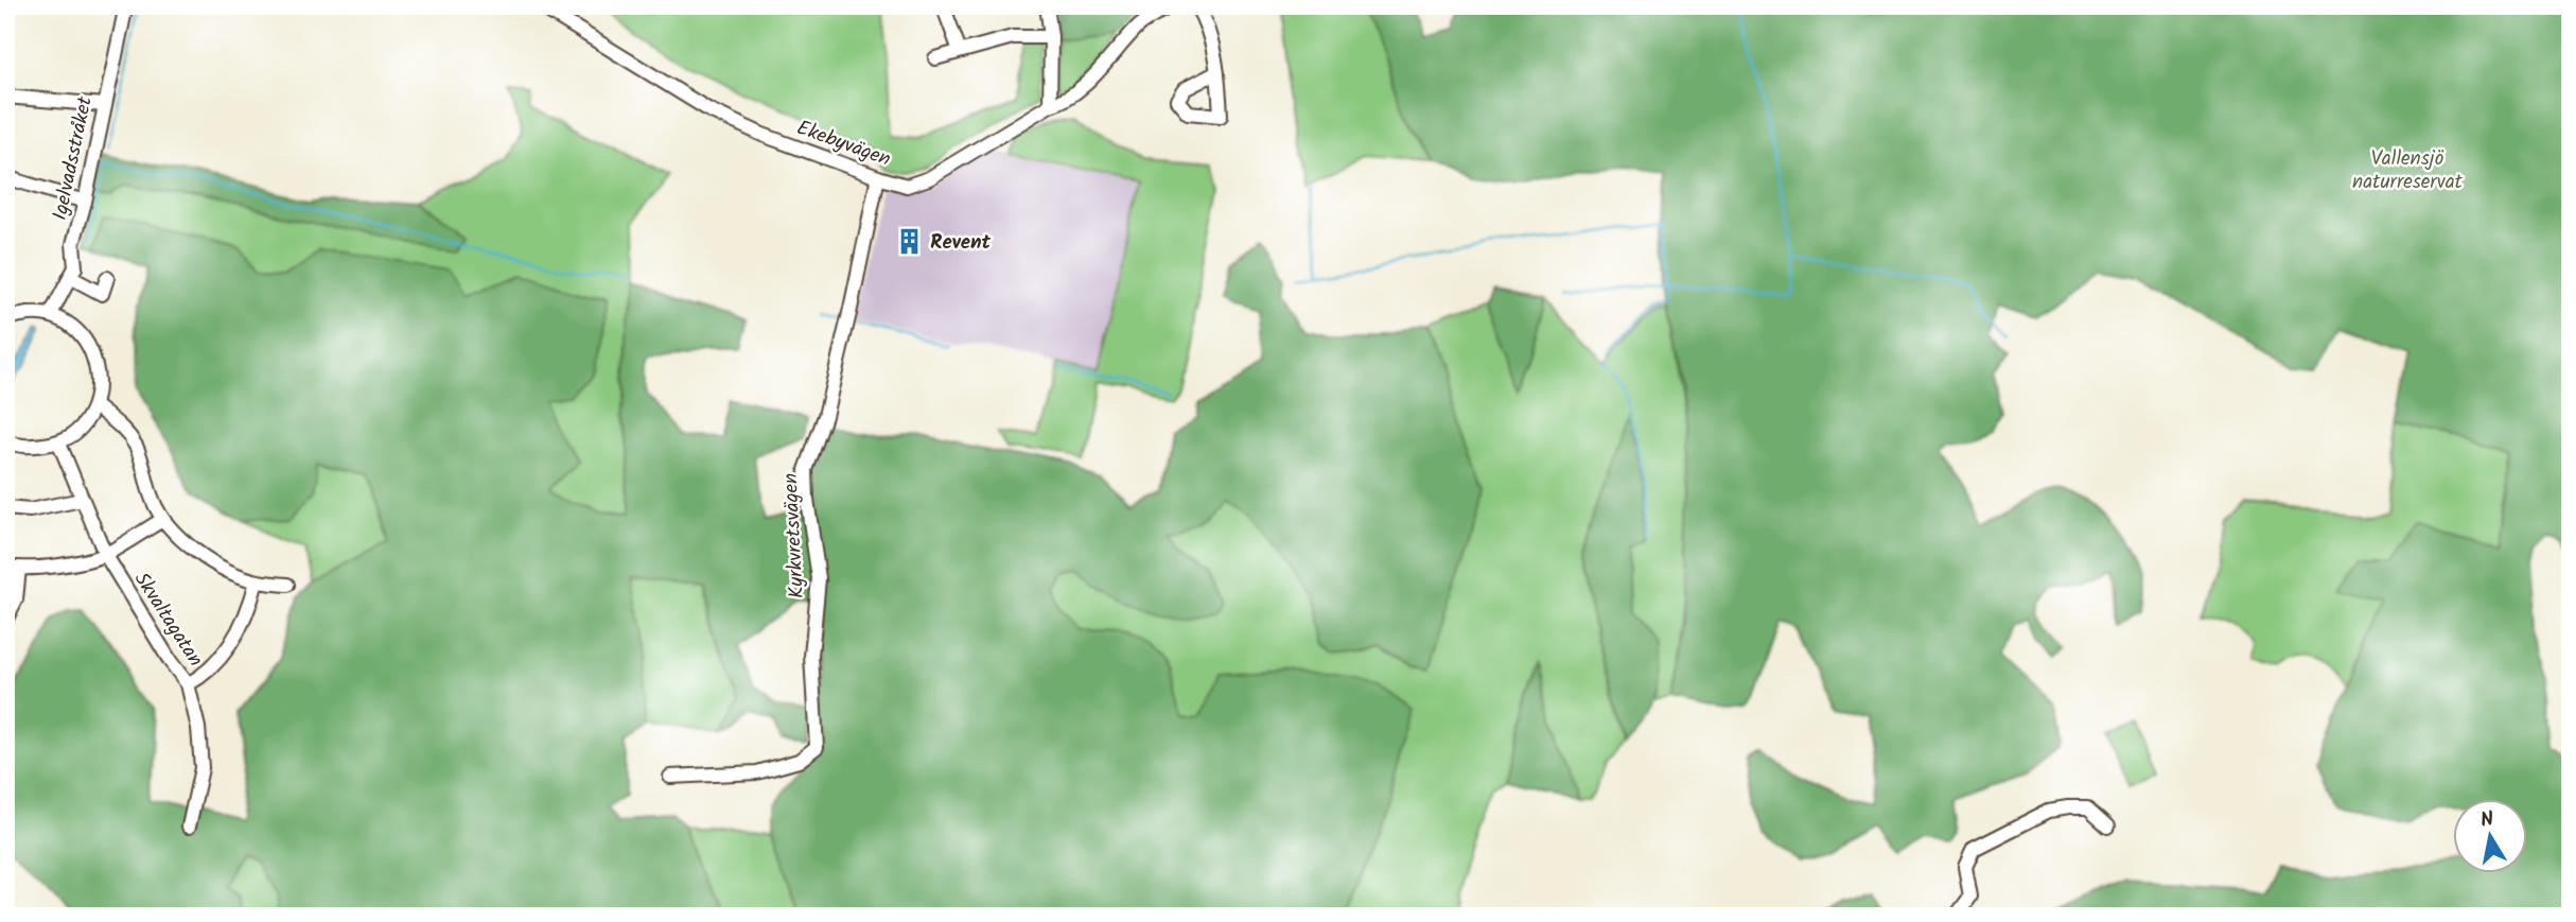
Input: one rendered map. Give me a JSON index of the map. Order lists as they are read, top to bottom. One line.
{"streets":{"street":["Ekebyvägen","Igelvadsstråket","Kyrkvretsvägen","Skvaltagatan"]},"crossings":[["Ekebyvägen","Kyrkvretsvägen"]],"parks":["Vallensjö naturreservat"],"places":{"building":["Revent"]},"north":"top"}
